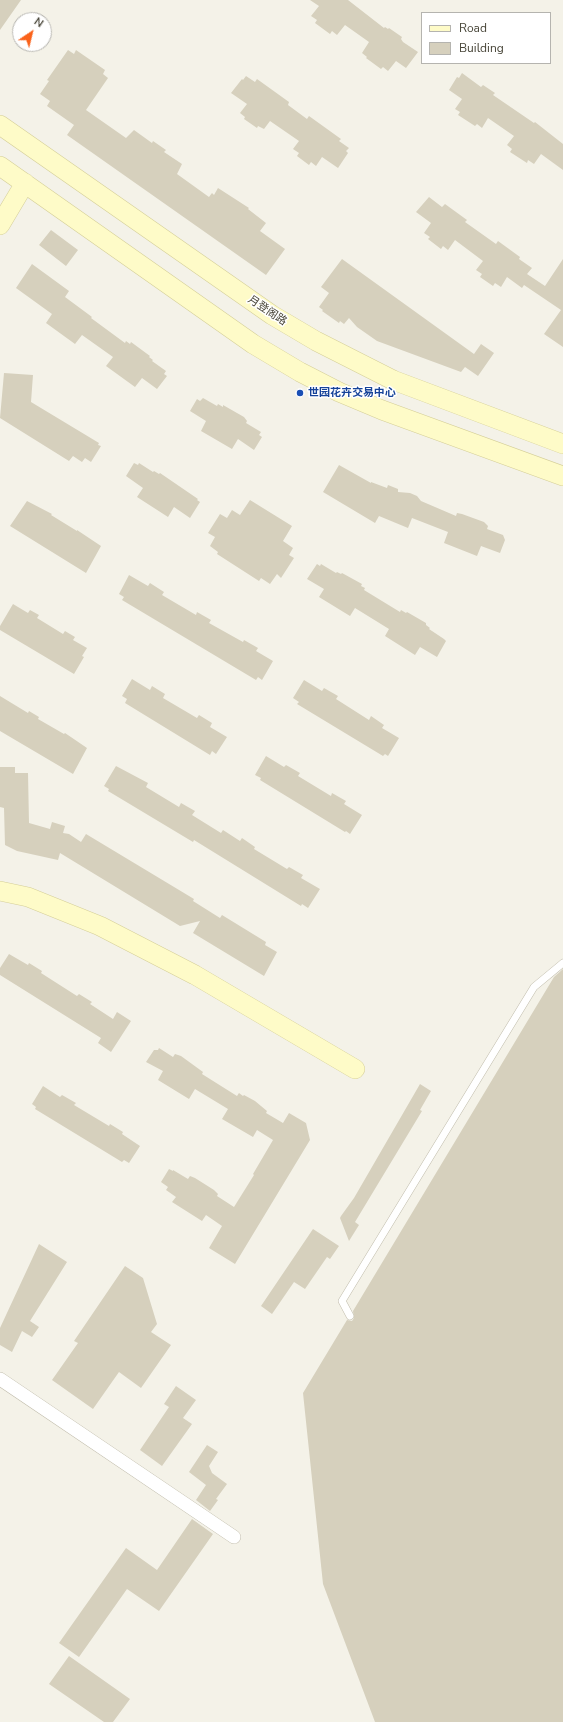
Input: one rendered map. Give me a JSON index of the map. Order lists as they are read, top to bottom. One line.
{"streets":{"main road":["月登阁路"]},"places":["世园花卉交易中心"],"legend":["Road","Building"],"north":"top right"}
